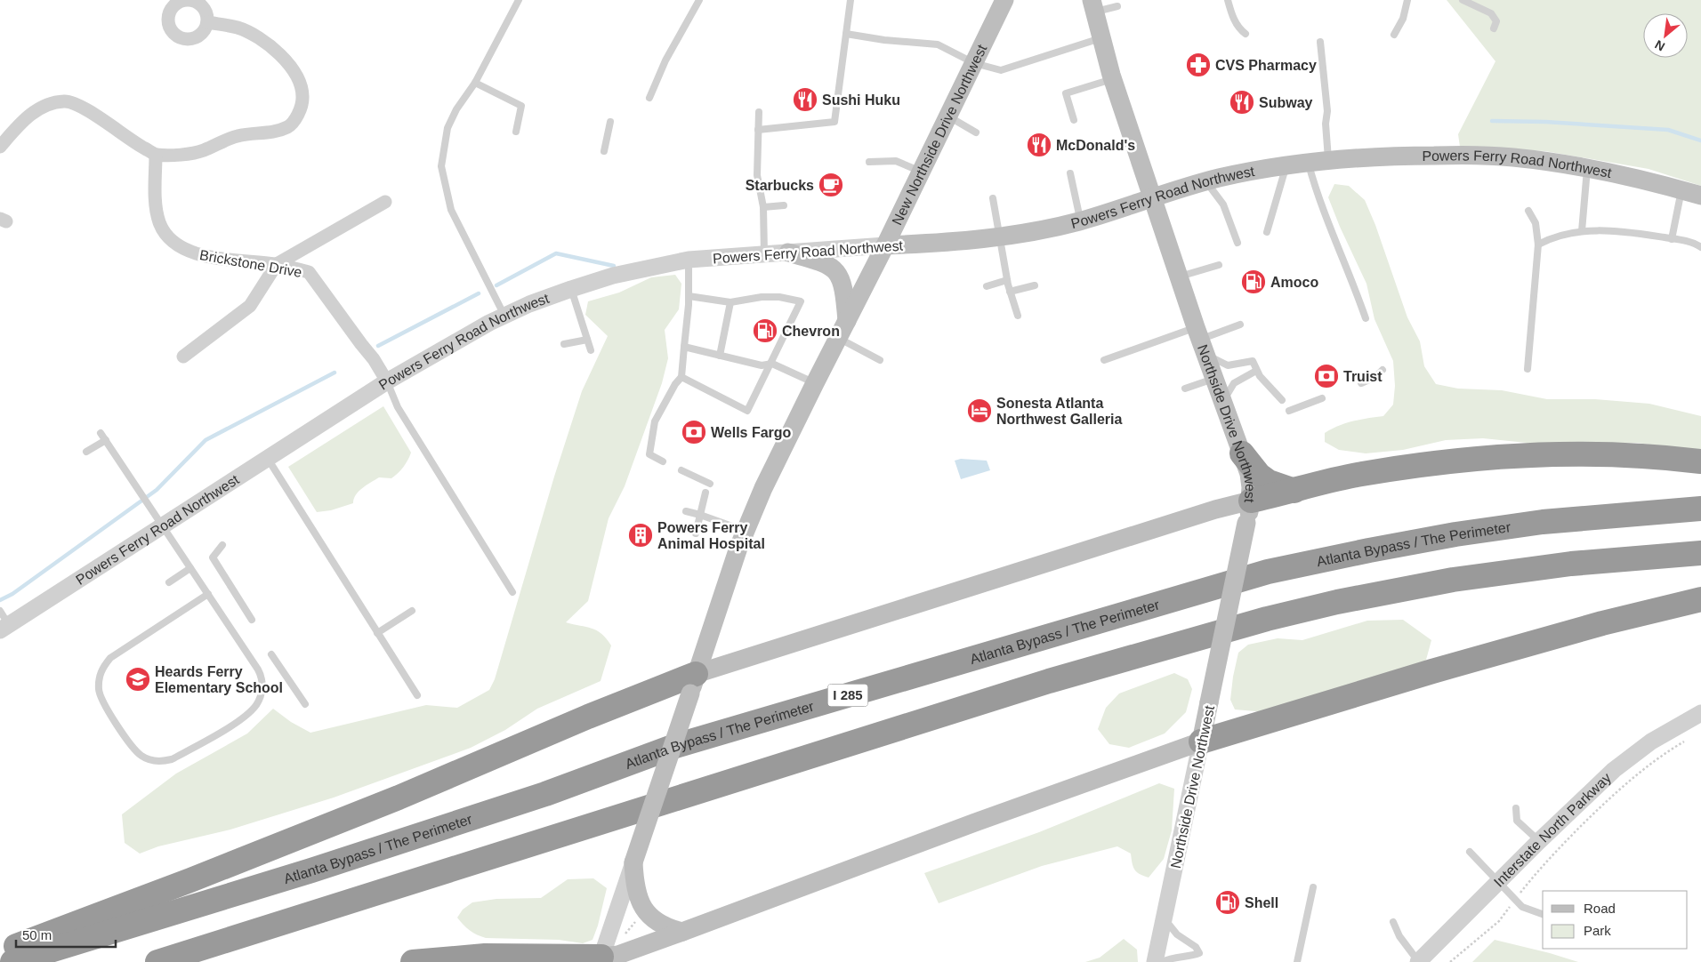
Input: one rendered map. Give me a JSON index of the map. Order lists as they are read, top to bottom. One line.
{"streets":{"highway":["Atlanta Bypass / The Perimeter","I 285"],"main road":["New Northside Drive Northwest","Powers Ferry Road Northwest","Northside Drive Northwest"],"street":["Brickstone Drive","Interstate North Parkway"]},"crossings":[["New Northside Drive Northwest","Powers Ferry Road Northwest"],["Powers Ferry Road Northwest","Brickstone Drive"],["Powers Ferry Road Northwest","Northside Drive Northwest"]],"places":{"pharmacy":["CVS Pharmacy"],"restaurant":["Sushi Huku","Subway","McDonald's"],"cafe":["Starbucks"],"fuel station":["Amoco","Chevron","Shell"],"bank":["Truist","Wells Fargo"],"hotel":["Sonesta Atlanta Northwest Galleria"],"building":["Powers Ferry Animal Hospital"],"school or university":["Heards Ferry Elementary School"]},"legend":["Road","Park"],"scale_bar":"50 m","north":"bottom left"}
